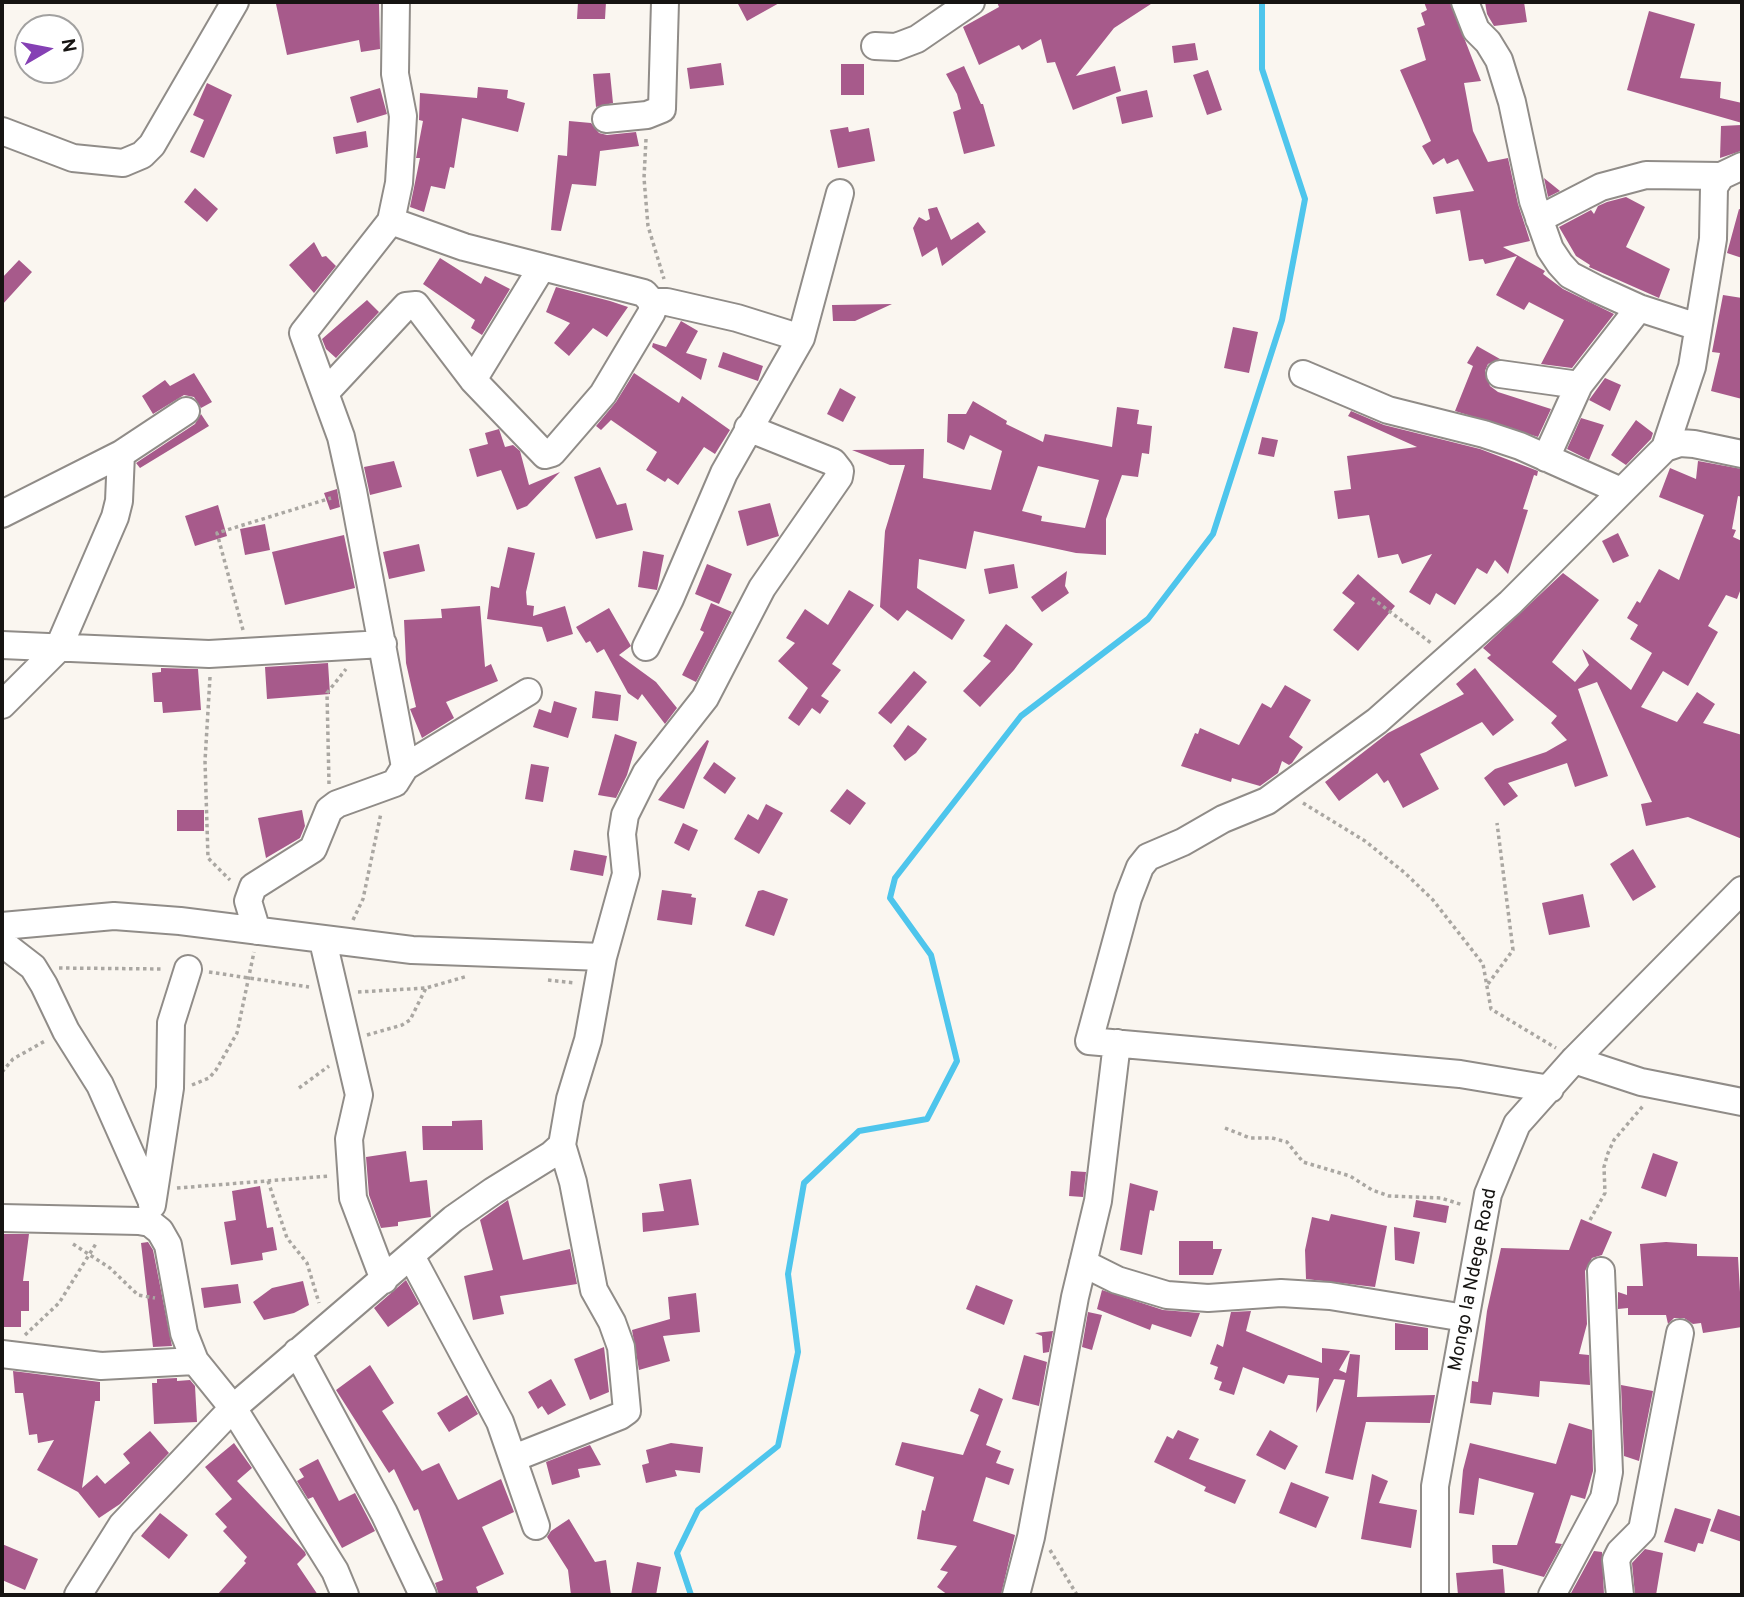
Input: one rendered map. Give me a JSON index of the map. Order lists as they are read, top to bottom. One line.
{"streets":{"street":["Mongo la Ndege Road"]},"north":"right"}
